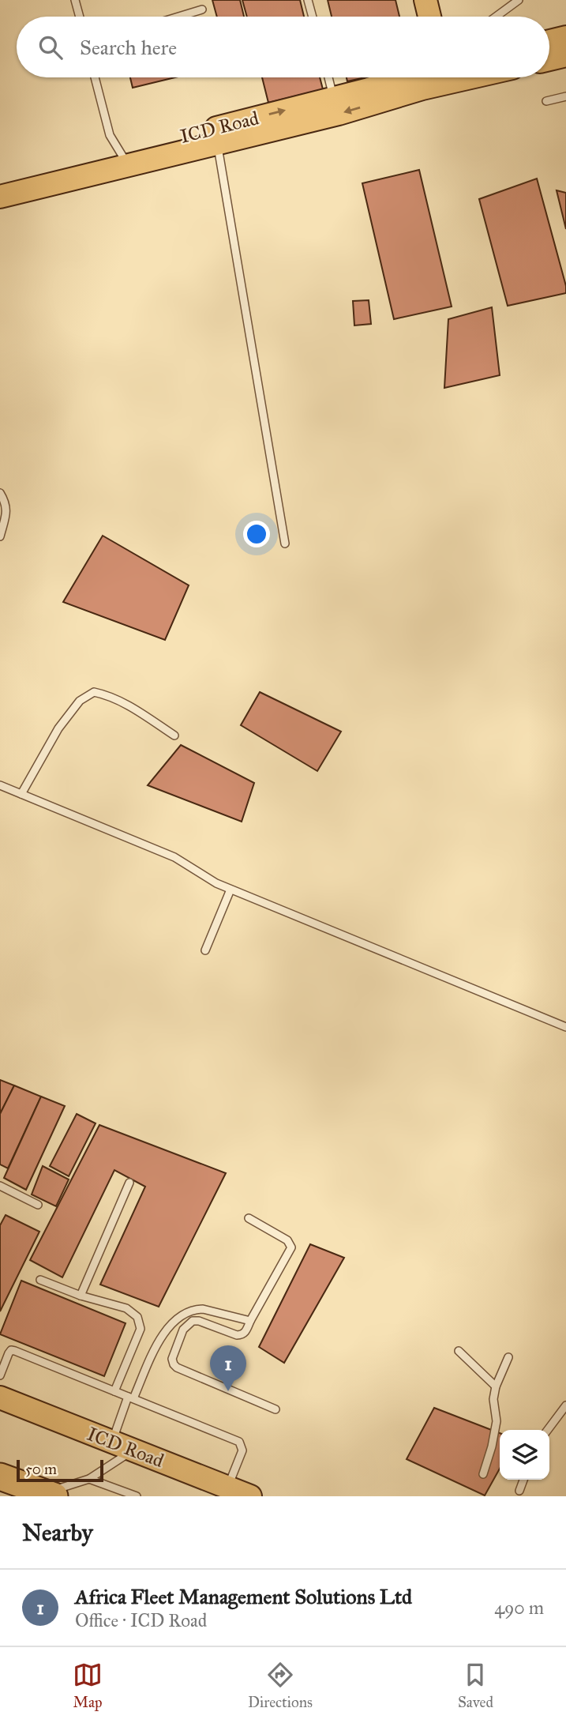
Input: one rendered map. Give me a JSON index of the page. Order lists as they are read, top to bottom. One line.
{"streets":{"main road":["ICD Road"]},"scale_bar":"50 m","page":{"search":"Search here","pins":"1","scale":"50 m","heading":"Nearby","list":[{"mark":"1","name":"Africa Fleet Management Solutions Ltd","note":"Office · ICD Road","value":"490 m"}],"nav":["Map","Directions","Saved"]}}
